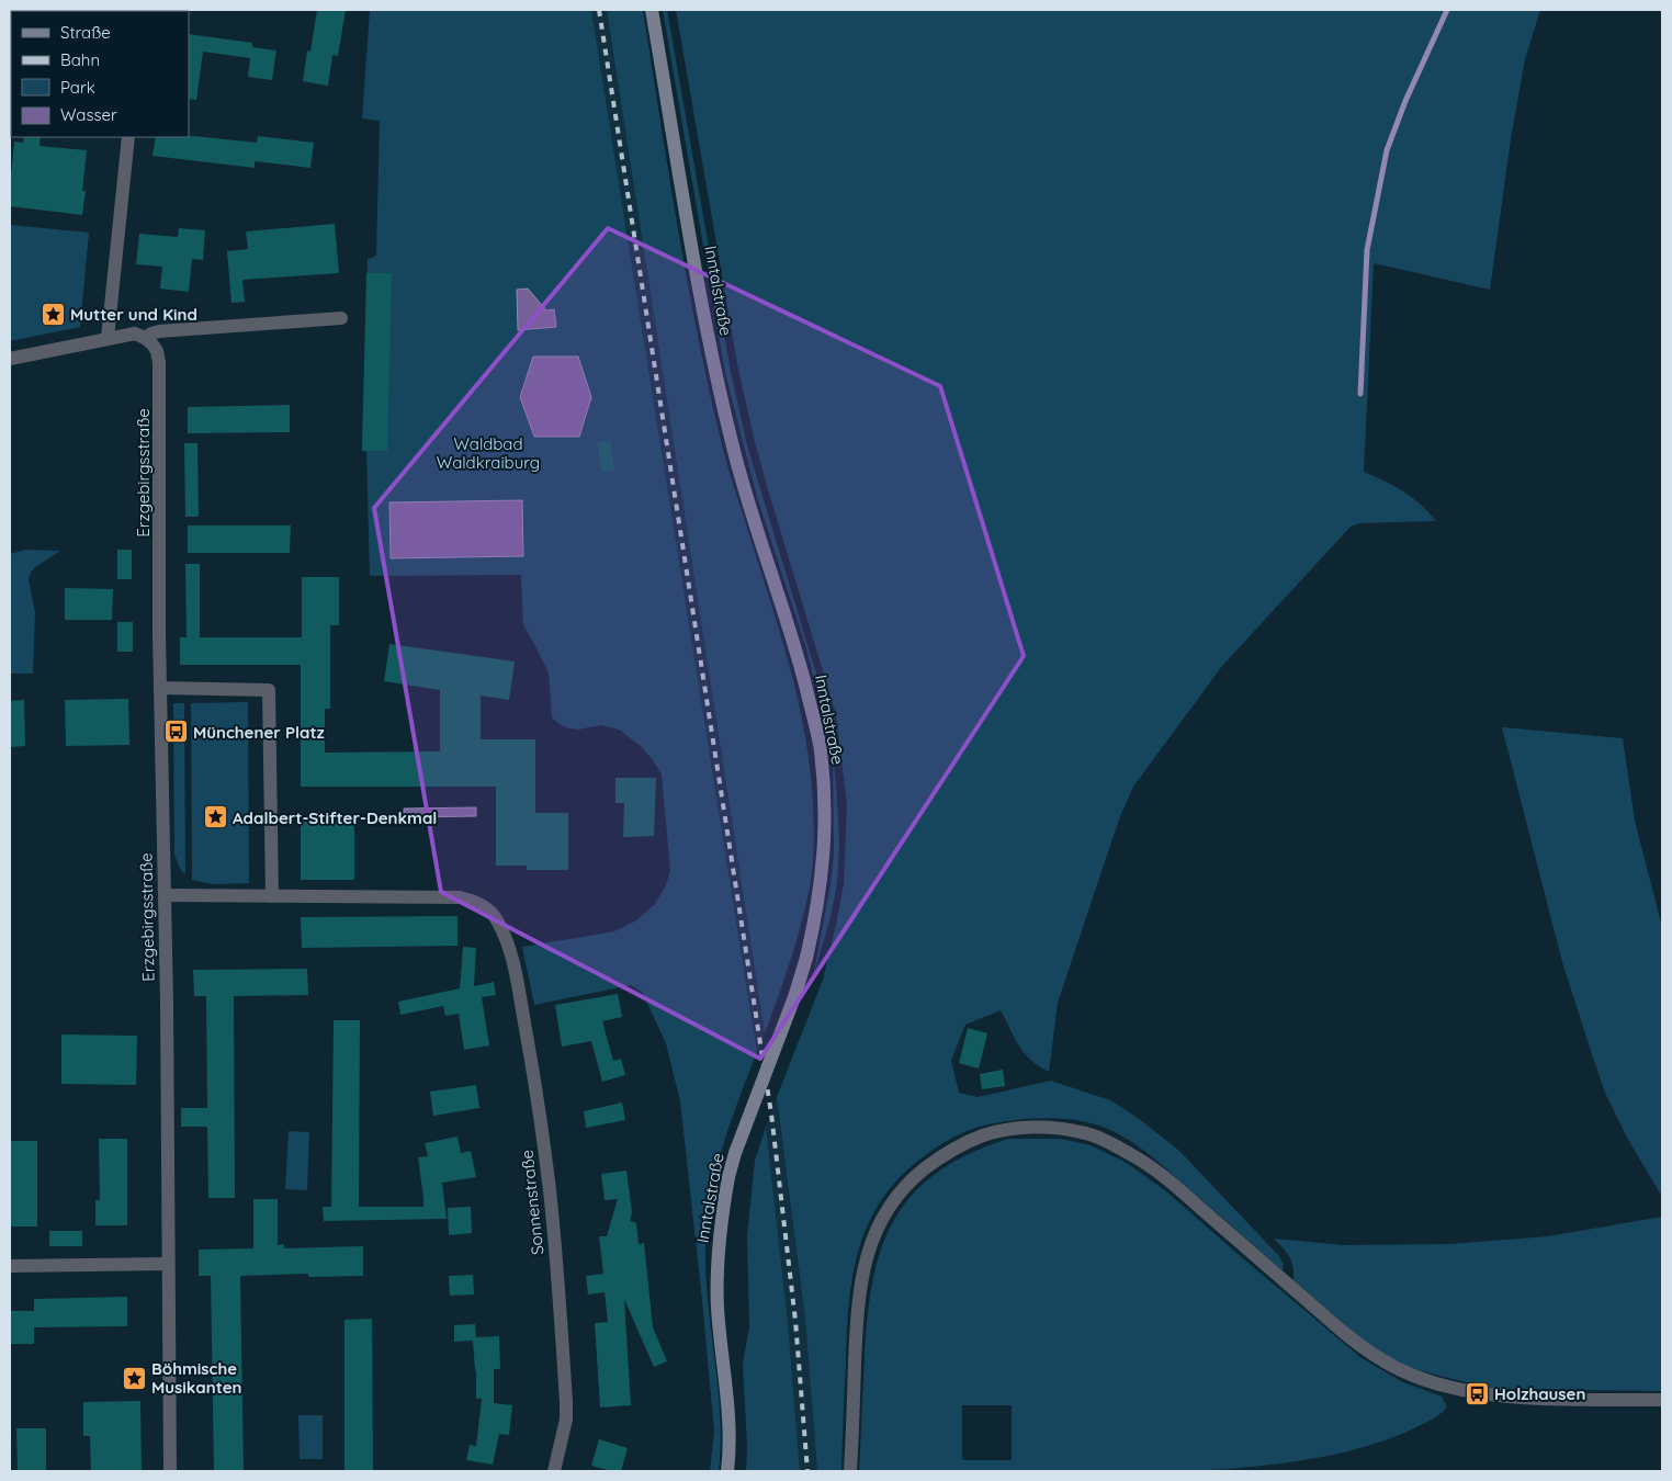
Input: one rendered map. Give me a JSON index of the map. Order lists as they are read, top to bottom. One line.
{"streets":{"main road":["Inntalstraße"],"street":["Erzgebirgsstraße","Sonnenstraße"]},"parks":["Waldbad Waldkraiburg"],"places":{"place":["Mutter und Kind","Adalbert-Stifter-Denkmal","Böhmische Musikanten"],"bus stop":["Münchener Platz","Holzhausen"]},"legend":["Straße","Bahn","Park","Wasser"]}
